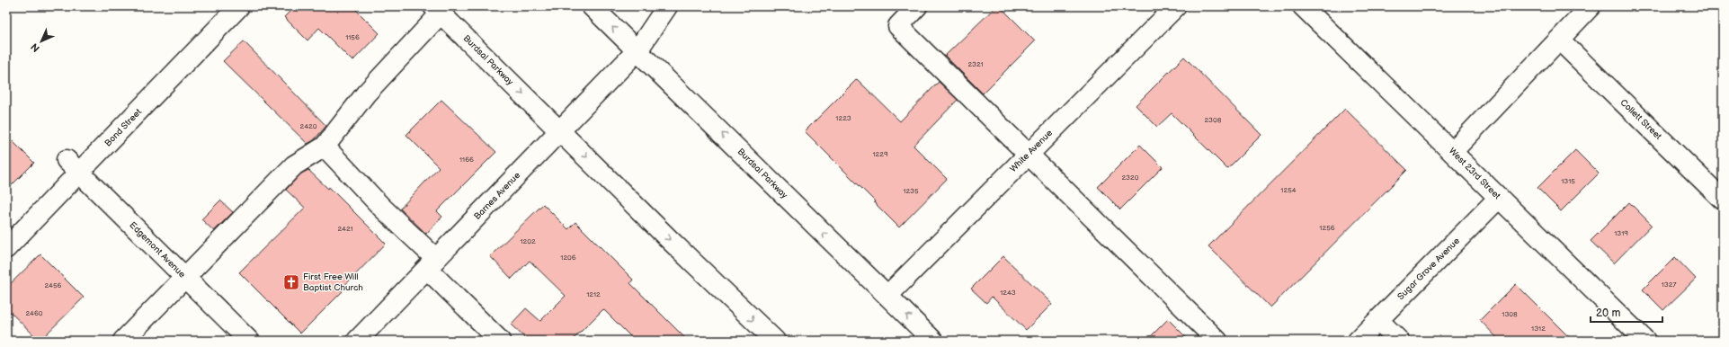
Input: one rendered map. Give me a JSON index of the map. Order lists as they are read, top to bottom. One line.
{"streets":{"street":["Burdsal Parkway","Collett Street","Bond Street","White Avenue","West 23rd Street","Barnes Avenue","Edgemont Avenue","Sugar Grove Avenue"]},"crossings":[["Burdsal Parkway","White Avenue"],["Burdsal Parkway","Barnes Avenue"],["Bond Street","Edgemont Avenue"],["West 23rd Street","Sugar Grove Avenue"]],"places":{"church":["First Free Will Baptist Church"]},"house_numbers":["1156","2321","1223","2308","2420","1229","1166","2320","1315","1254","1235","1256","2421","1319","1202","1206","1327","2456","1243","1212","2460","1308","1312"],"scale_bar":"20 m","north":"bottom left"}
